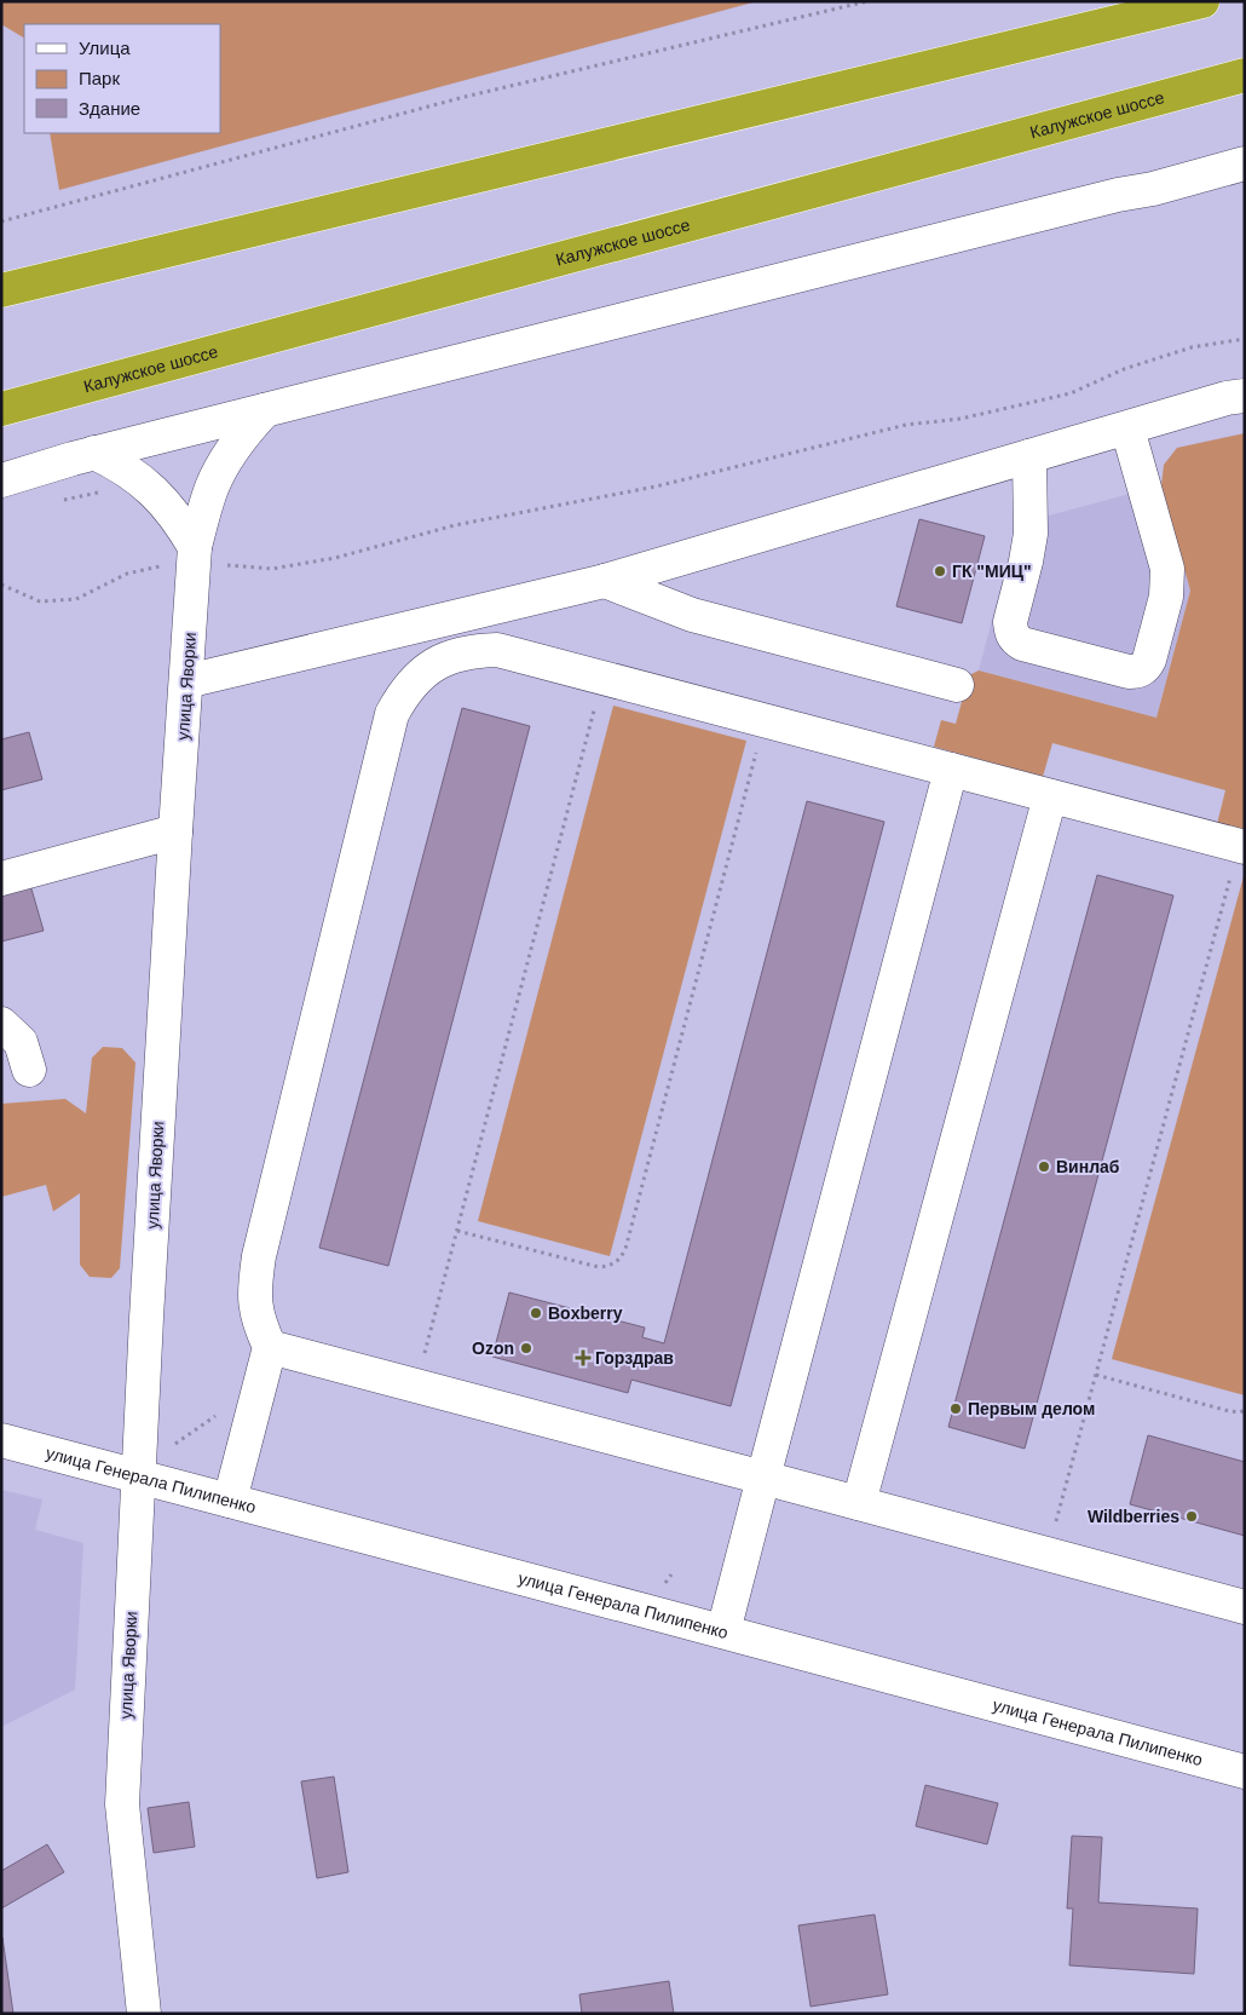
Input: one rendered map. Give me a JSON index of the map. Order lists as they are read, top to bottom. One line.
{"streets":{"highway":["Калужское шоссе"],"street":["улица Яворки","улица Генерала Пилипенко"]},"crossings":[["улица Яворки","улица Генерала Пилипенко"]],"places":{"other":["ГК \"МИЦ\"","Винлаб","Boxberry","Ozon","Первым делом","Wildberries"],"health":["Горздрав"]},"legend":["Улица","Парк","Здание"]}
